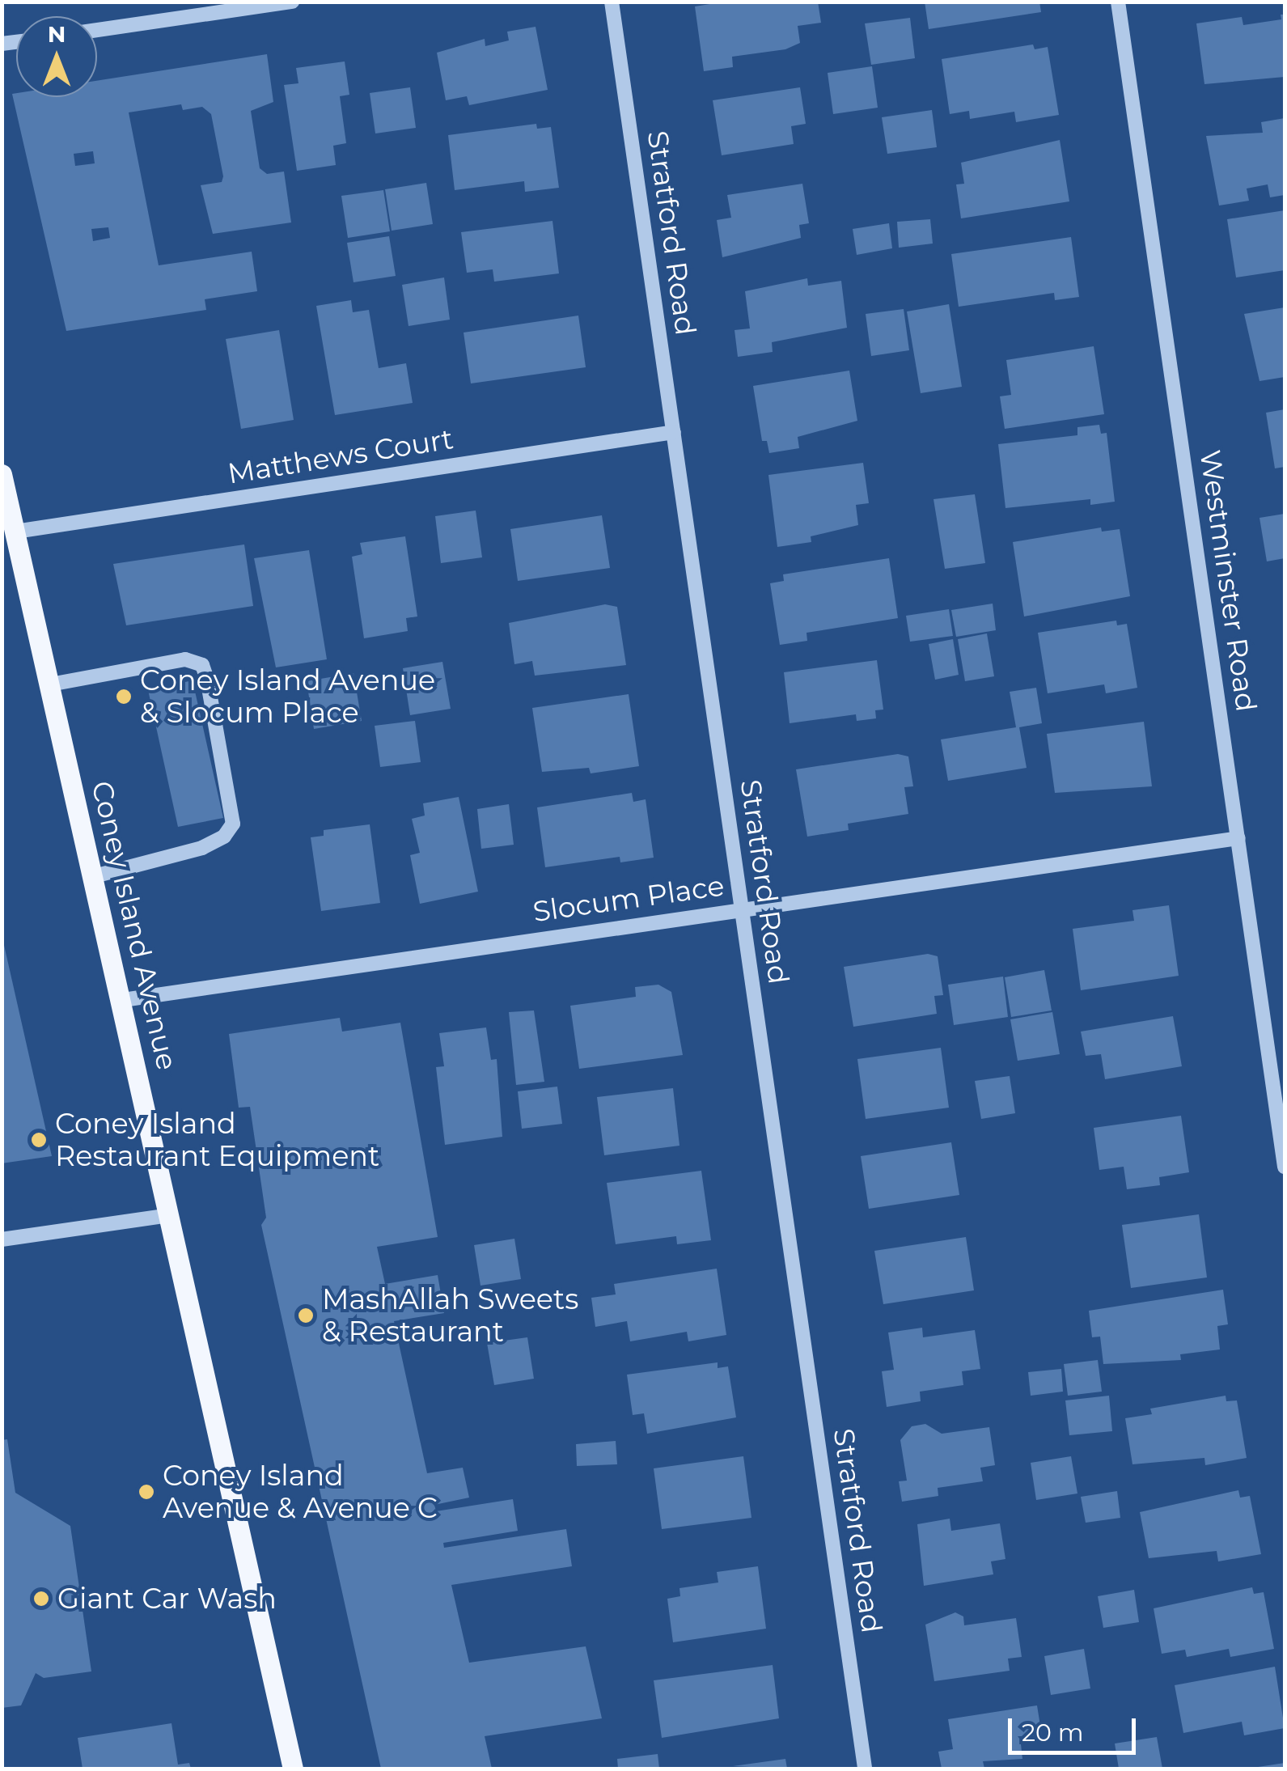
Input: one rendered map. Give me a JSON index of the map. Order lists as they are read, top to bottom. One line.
{"streets":{"main road":["Coney Island Avenue"],"street":["Stratford Road","Matthews Court","Westminster Road","Slocum Place"]},"crossings":[["Stratford Road","Matthews Court"],["Stratford Road","Slocum Place"],["Matthews Court","Coney Island Avenue"],["Westminster Road","Slocum Place"],["Slocum Place","Coney Island Avenue"]],"places":["Coney Island Avenue & Slocum Place","Coney Island Restaurant Equipment","MashAllah Sweets & Restaurant","Coney Island Avenue & Avenue C","Giant Car Wash"],"scale_bar":"20 m","north":"top"}
